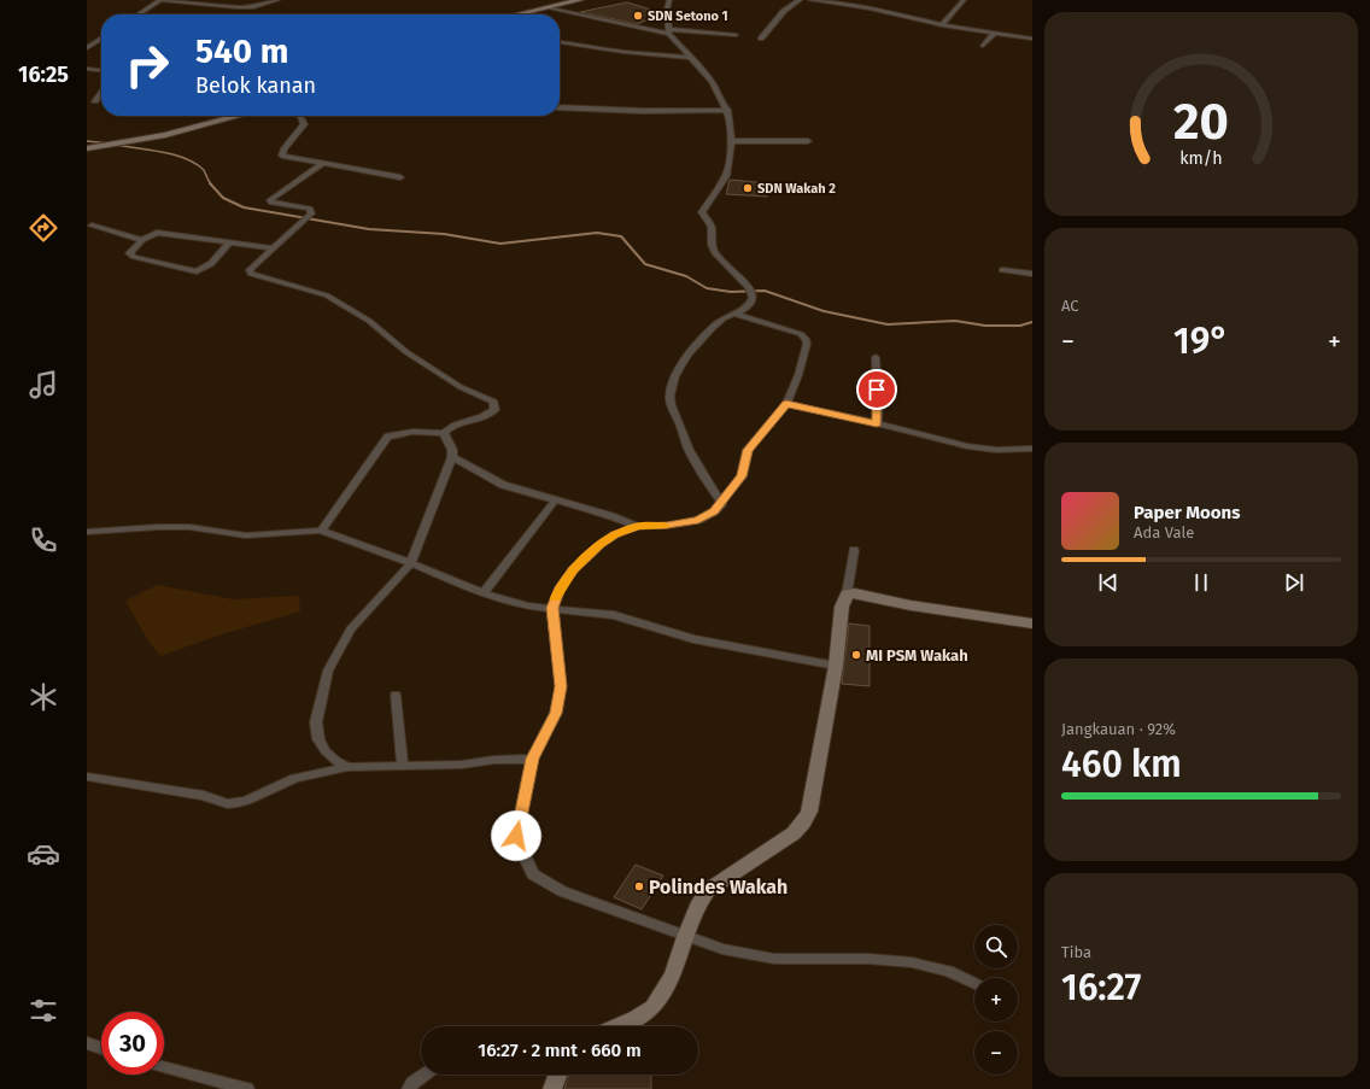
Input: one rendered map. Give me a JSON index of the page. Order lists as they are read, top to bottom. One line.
{"places":["SDN Setono 1","SDN Wakah 2","MI PSM Wakah","Polindes Wakah"],"page":{"tabs":"16:25","turn":["540 m","Belok kanan"],"tile":["AC",["Jangkauan · 92%","460 km"],["Tiba","16:27"]],"heat":["−","19°","+"],"song":["Paper Moons","Ada Vale"],"map_buttons":["+","−"],"limit":"30","trip":"16:27 · 2 mnt · 660 m","gauge":["20","km/h"]}}
